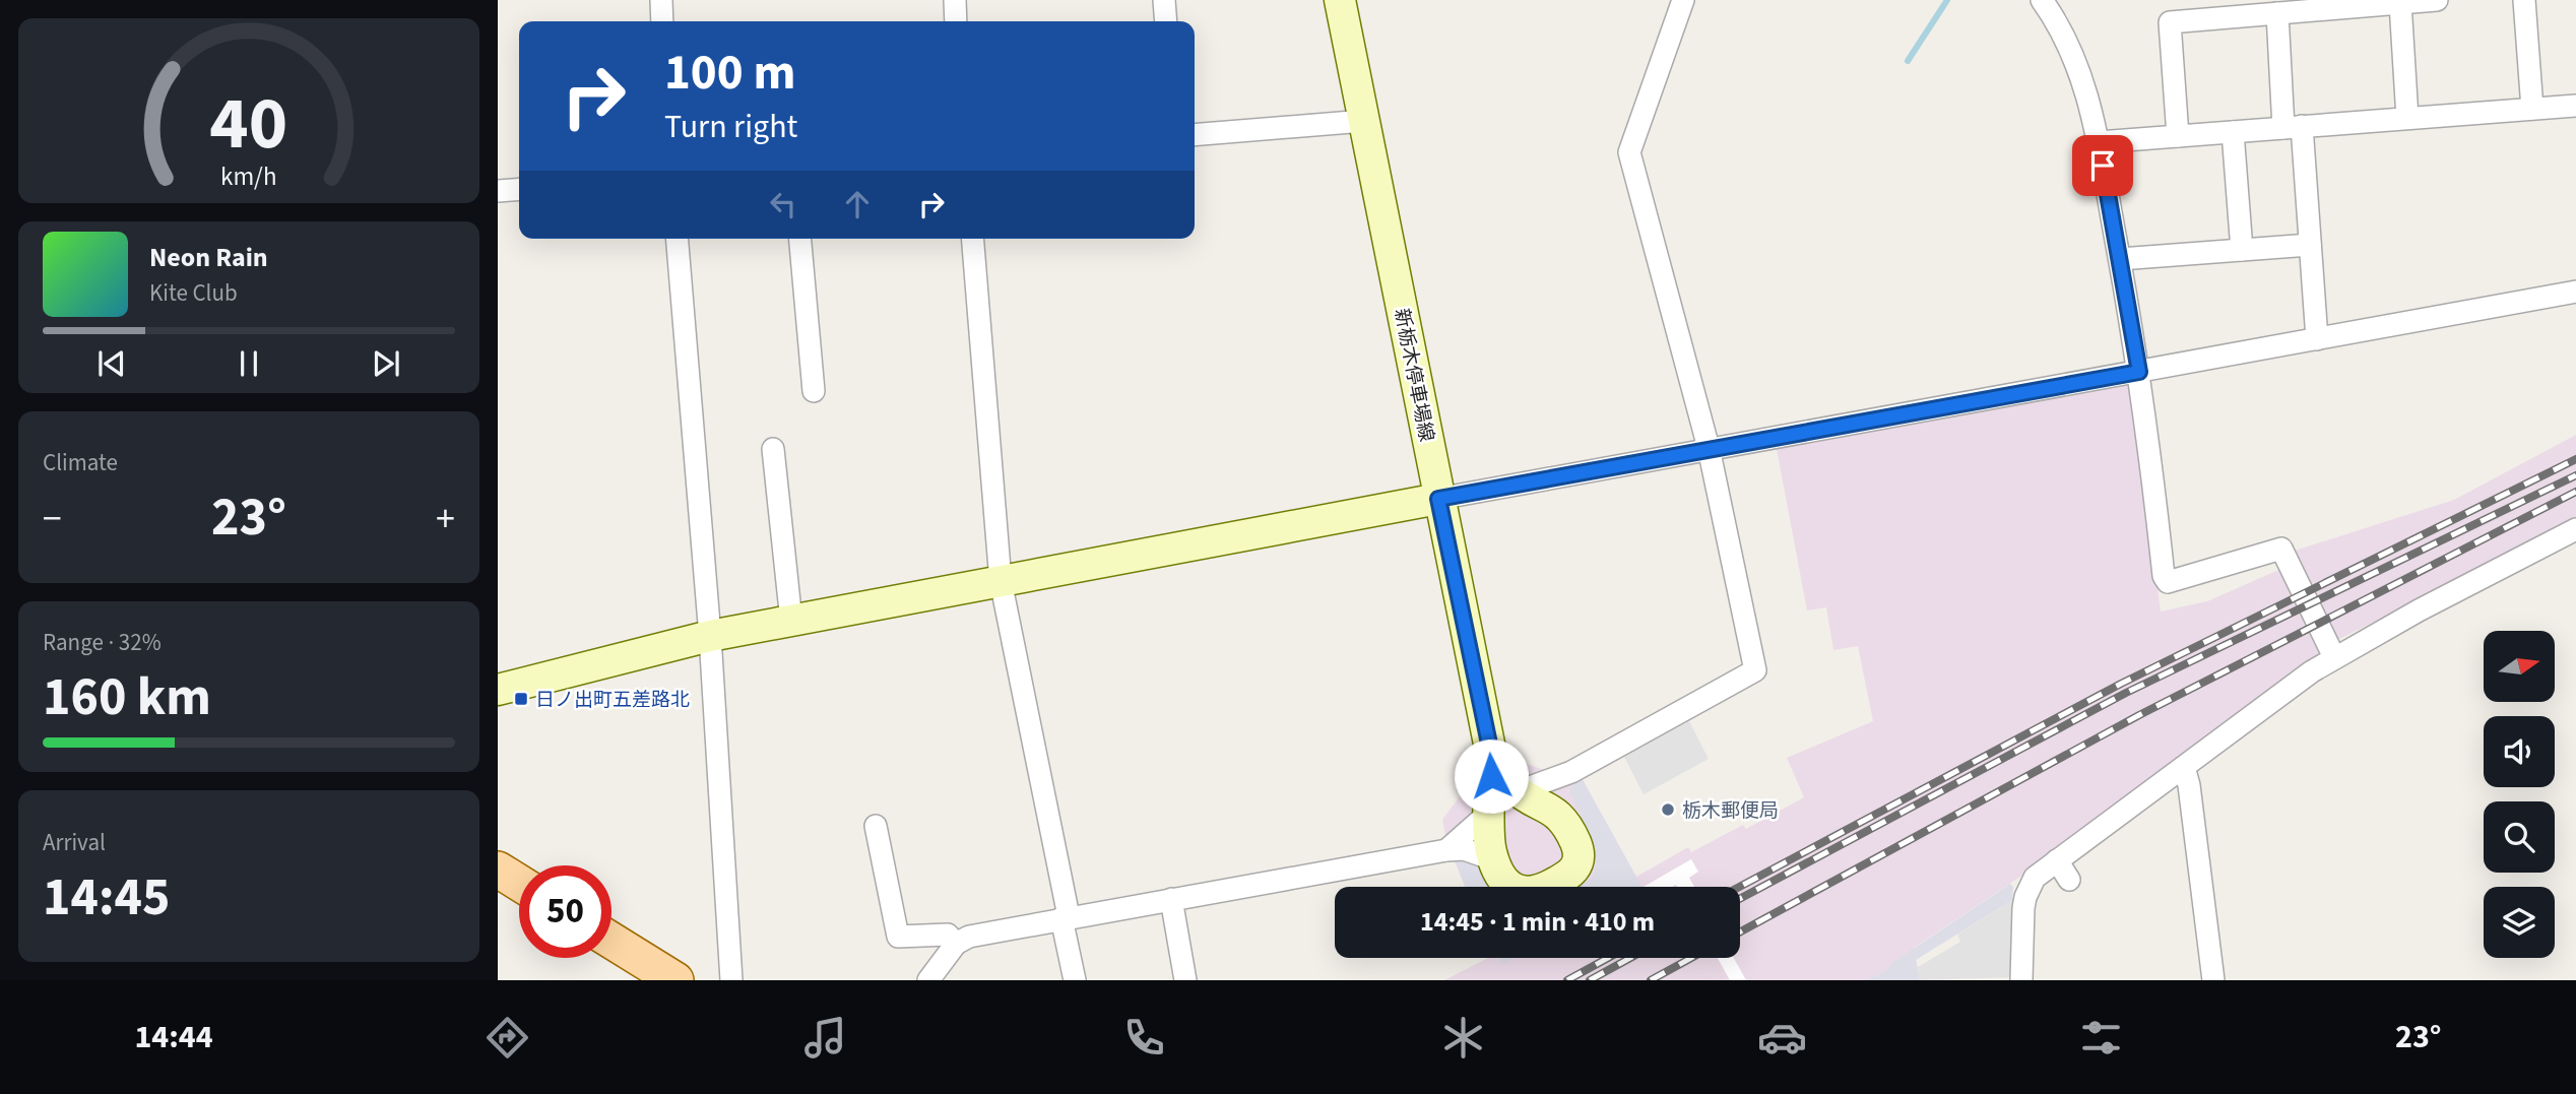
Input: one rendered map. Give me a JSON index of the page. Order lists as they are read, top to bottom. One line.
{"streets":{"main road":["新栃木停車場線"]},"places":{"transit":["日ノ出町五差路北"],"other":["栃木郵便局"]},"north":"right","page":{"turn":["100 m","Turn right"],"song":["Neon Rain","Kite Club"],"tile":["Climate",["Range · 32%","160 km"],["Arrival","14:45"]],"heat":["−","23°","+"],"limit":"50","trip":"14:45 · 1 min · 410 m","tabs":["14:44","23°"],"gauge":["40","km/h"]}}
